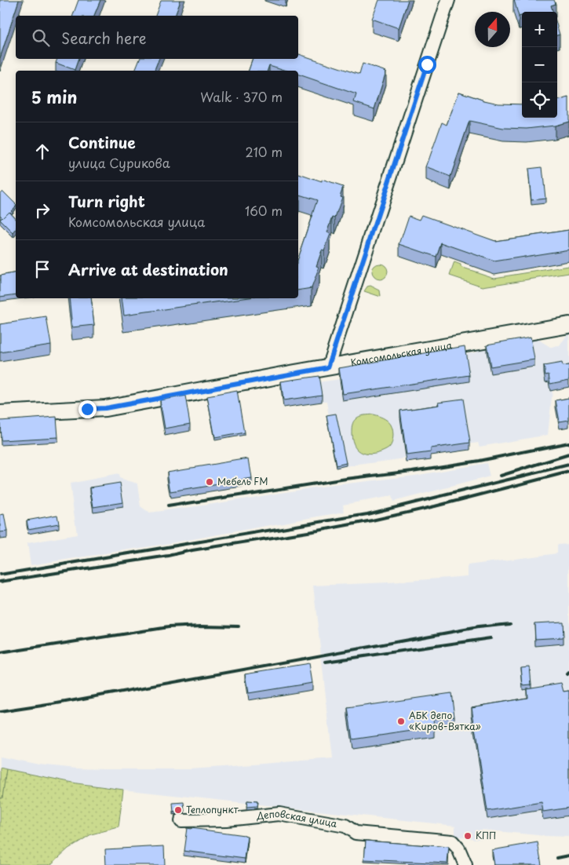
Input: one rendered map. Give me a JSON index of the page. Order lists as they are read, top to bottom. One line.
{"streets":{"main road":["Комсомольская улица"],"street":["Деповская улица"]},"places":["Мебель FM","АБК депо «Киров-Вятка»","Теплопункт","КПП"],"north":"top","page":{"map_buttons":["+","−"],"search":"Search here","heading":["5 min","Walk · 370 m"],"list":[["Continue","улица Сурикова","210 m"],["Turn right","Комсомольская улица","160 m"],"Arrive at destination"]}}
